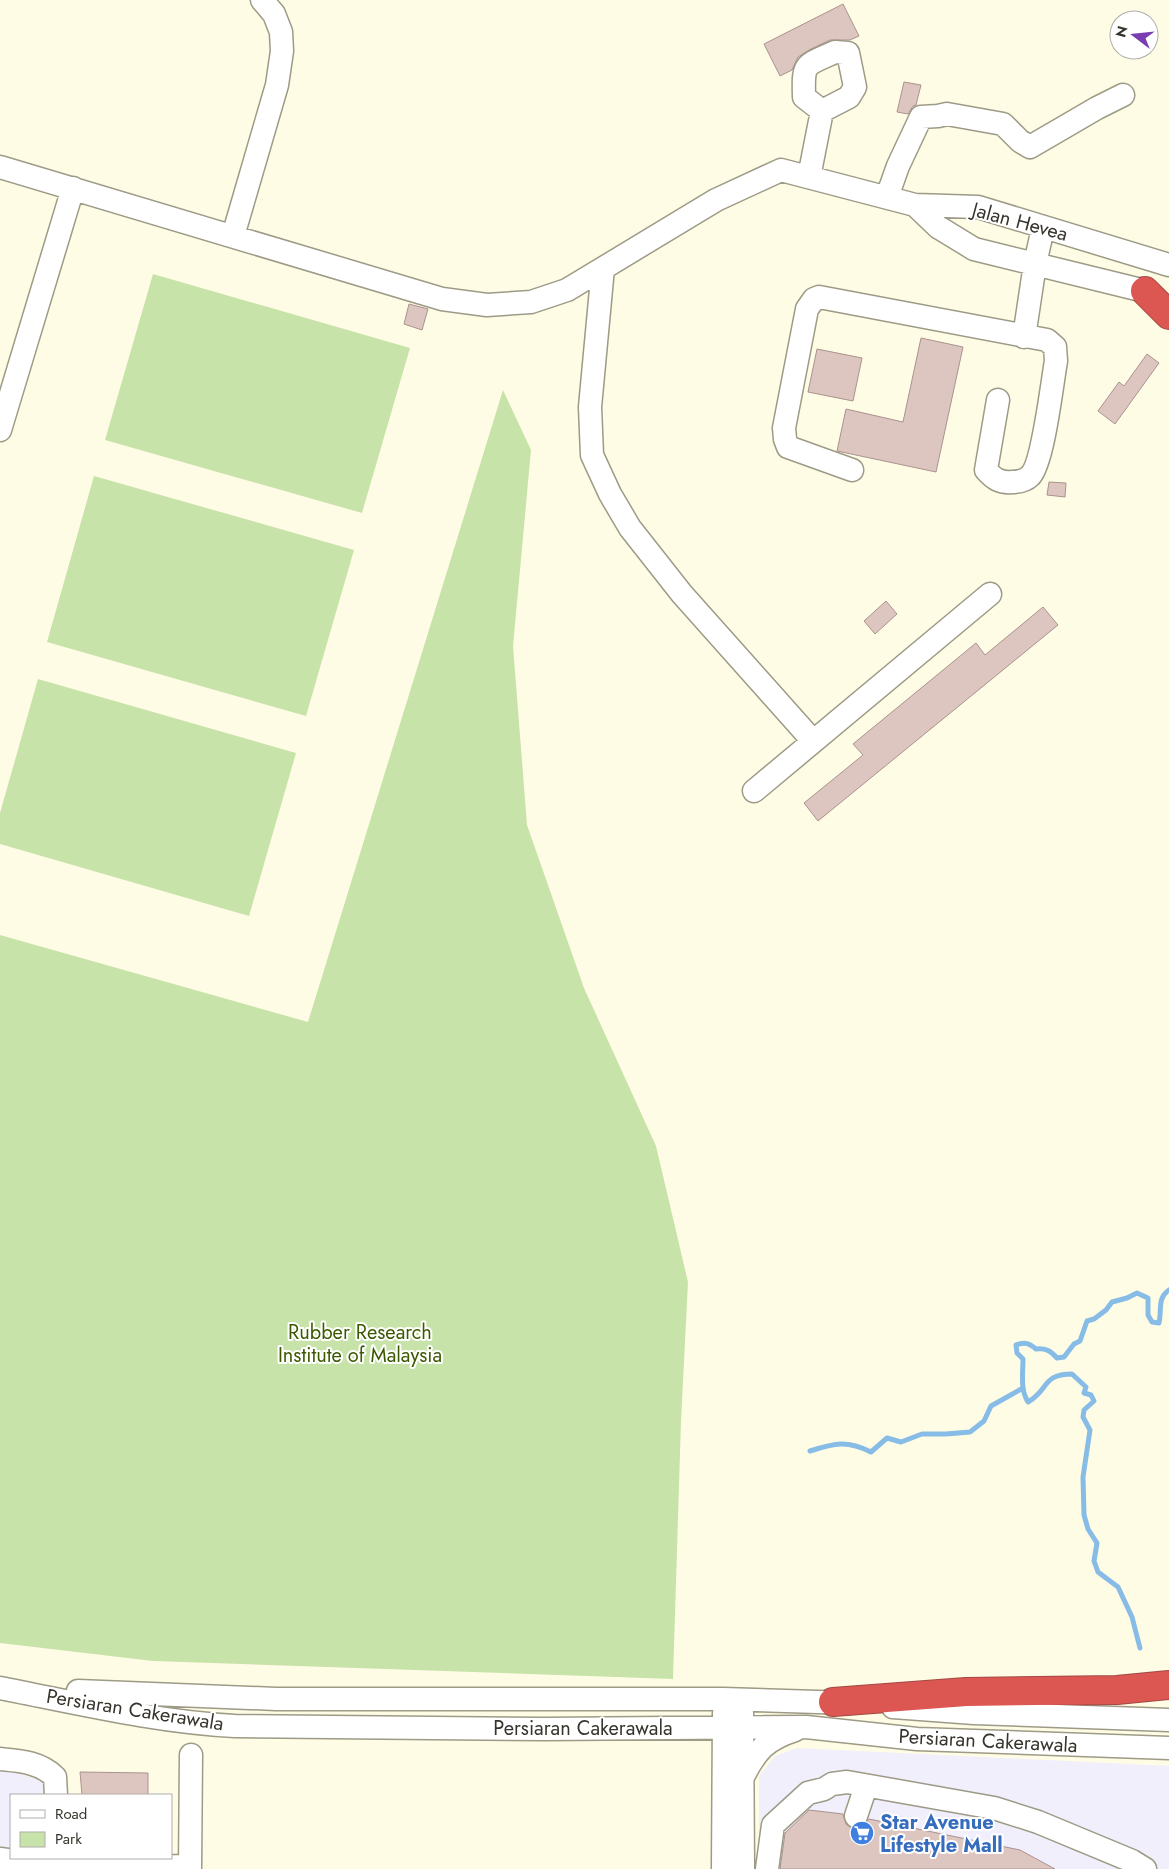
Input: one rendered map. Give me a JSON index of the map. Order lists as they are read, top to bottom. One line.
{"streets":{"street":["Jalan Hevea","Persiaran Cakerawala"]},"parks":["Rubber Research Institute of Malaysia"],"places":{"supermarket":["Star Avenue Lifestyle Mall"]},"legend":["Road","Park"],"north":"left"}
